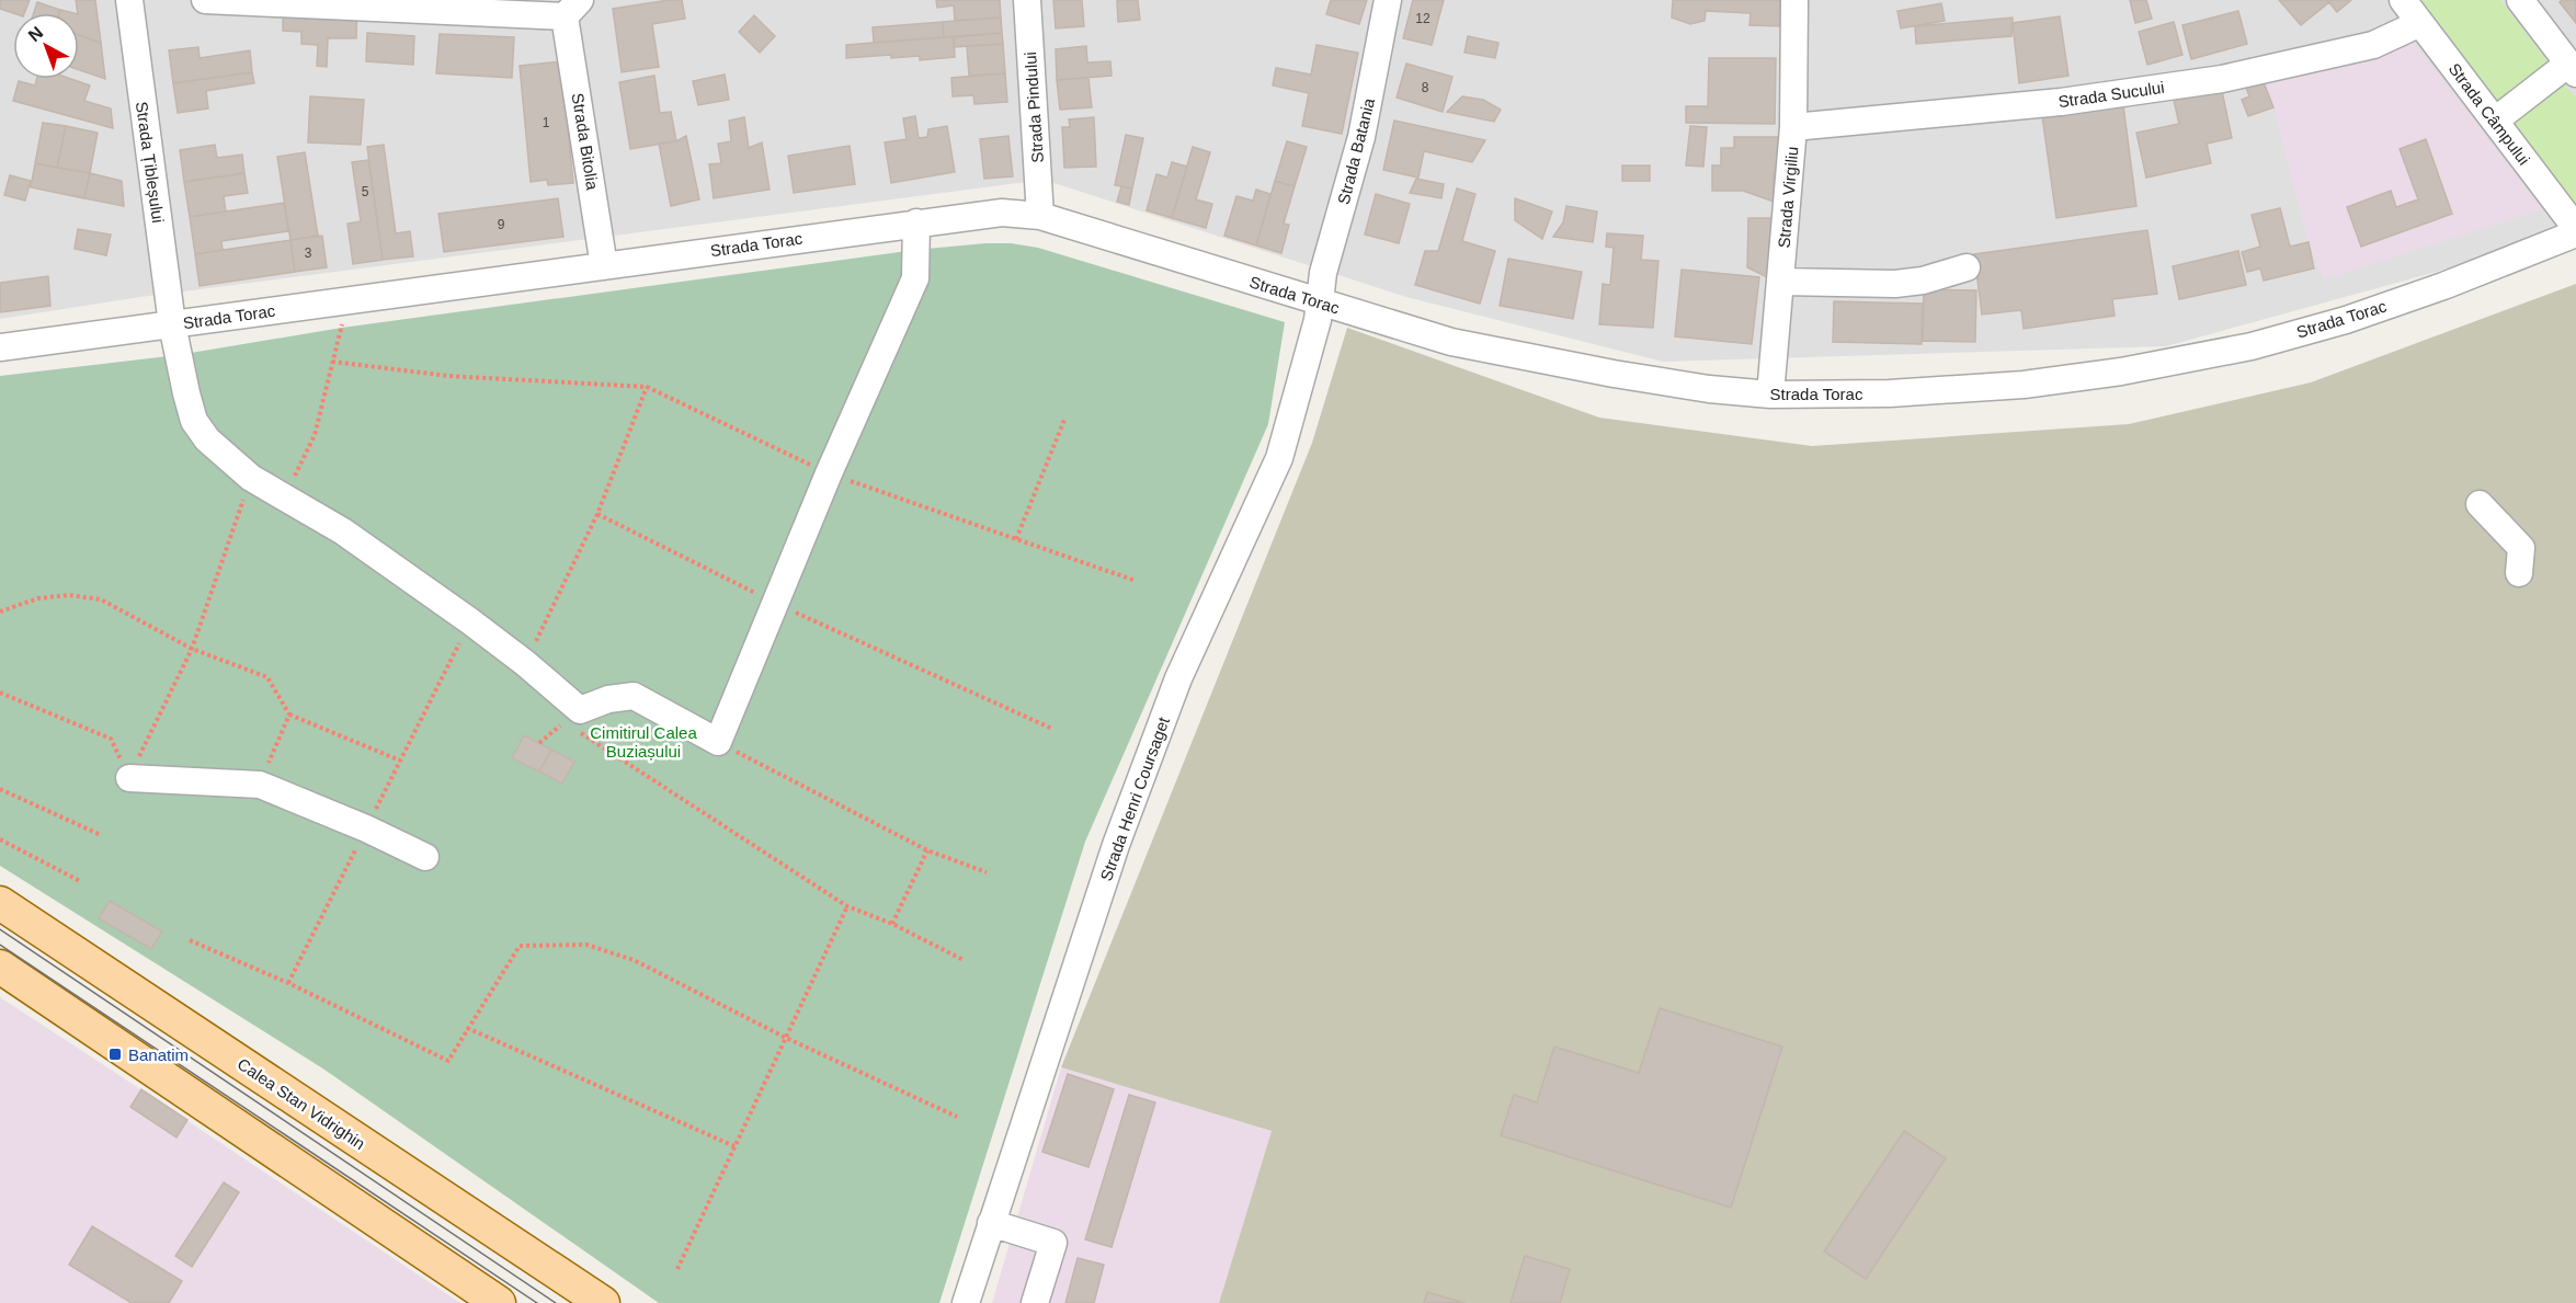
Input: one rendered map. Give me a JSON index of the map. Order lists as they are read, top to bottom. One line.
{"streets":{"main road":["Calea Stan Vidrighin"],"street":["Strada Sucului","Strada Pindului","Strada Câmpului","Strada Bitolia","Strada Batania","Strada Țibleșului","Strada Virgiliu","Strada Torac","Strada Henri Coursaget"]},"crossings":[["Strada Sucului","Strada Câmpului"],["Strada Sucului","Strada Virgiliu"],["Strada Pindului","Strada Torac"],["Strada Bitolia","Strada Torac"],["Strada Batania","Strada Torac"],["Strada Batania","Strada Henri Coursaget"],["Strada Țibleșului","Strada Torac"],["Strada Virgiliu","Strada Torac"],["Strada Torac","Strada Henri Coursaget"]],"parks":["Cimitirul Calea Buziașului"],"places":{"transit":["Banatim"]},"house_numbers":["12","8","1","5","9","3"],"north":"top left"}
